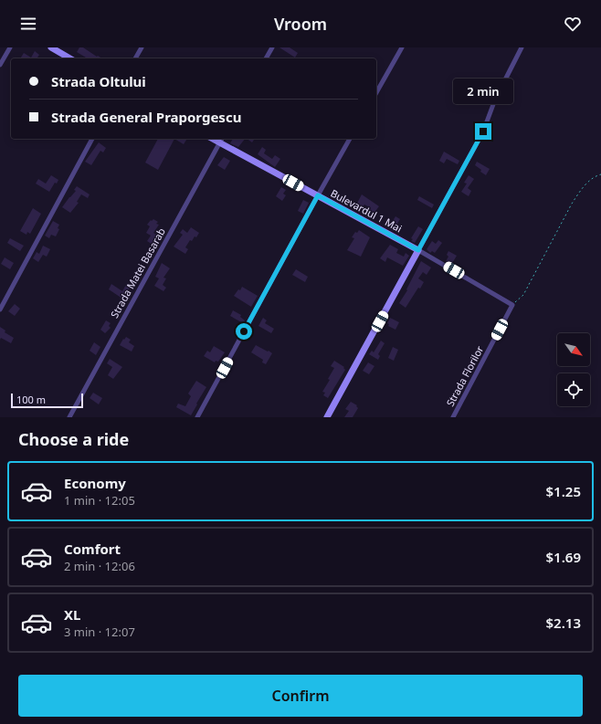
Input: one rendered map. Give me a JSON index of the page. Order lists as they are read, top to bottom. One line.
{"streets":{"street":["Bulevardul 1 Mai","Strada Matei Basarab","Strada Florilor"]},"crossings":[["Bulevardul 1 Mai","Strada Matei Basarab"],["Bulevardul 1 Mai","Strada Florilor"]],"scale_bar":"100 m","north":"bottom right","page":{"header":"Vroom","banner":["Strada Oltului","Strada General Praporgescu"],"bubble":"2 min","scale":"100 m","heading":"Choose a ride","list":[{"name":"Economy","note":"1 min · 12:05","value":"$1.25"},{"name":"Comfort","note":"2 min · 12:06","value":"$1.69"},{"name":"XL","note":"3 min · 12:07","value":"$2.13"}],"buttons":"Confirm"}}
